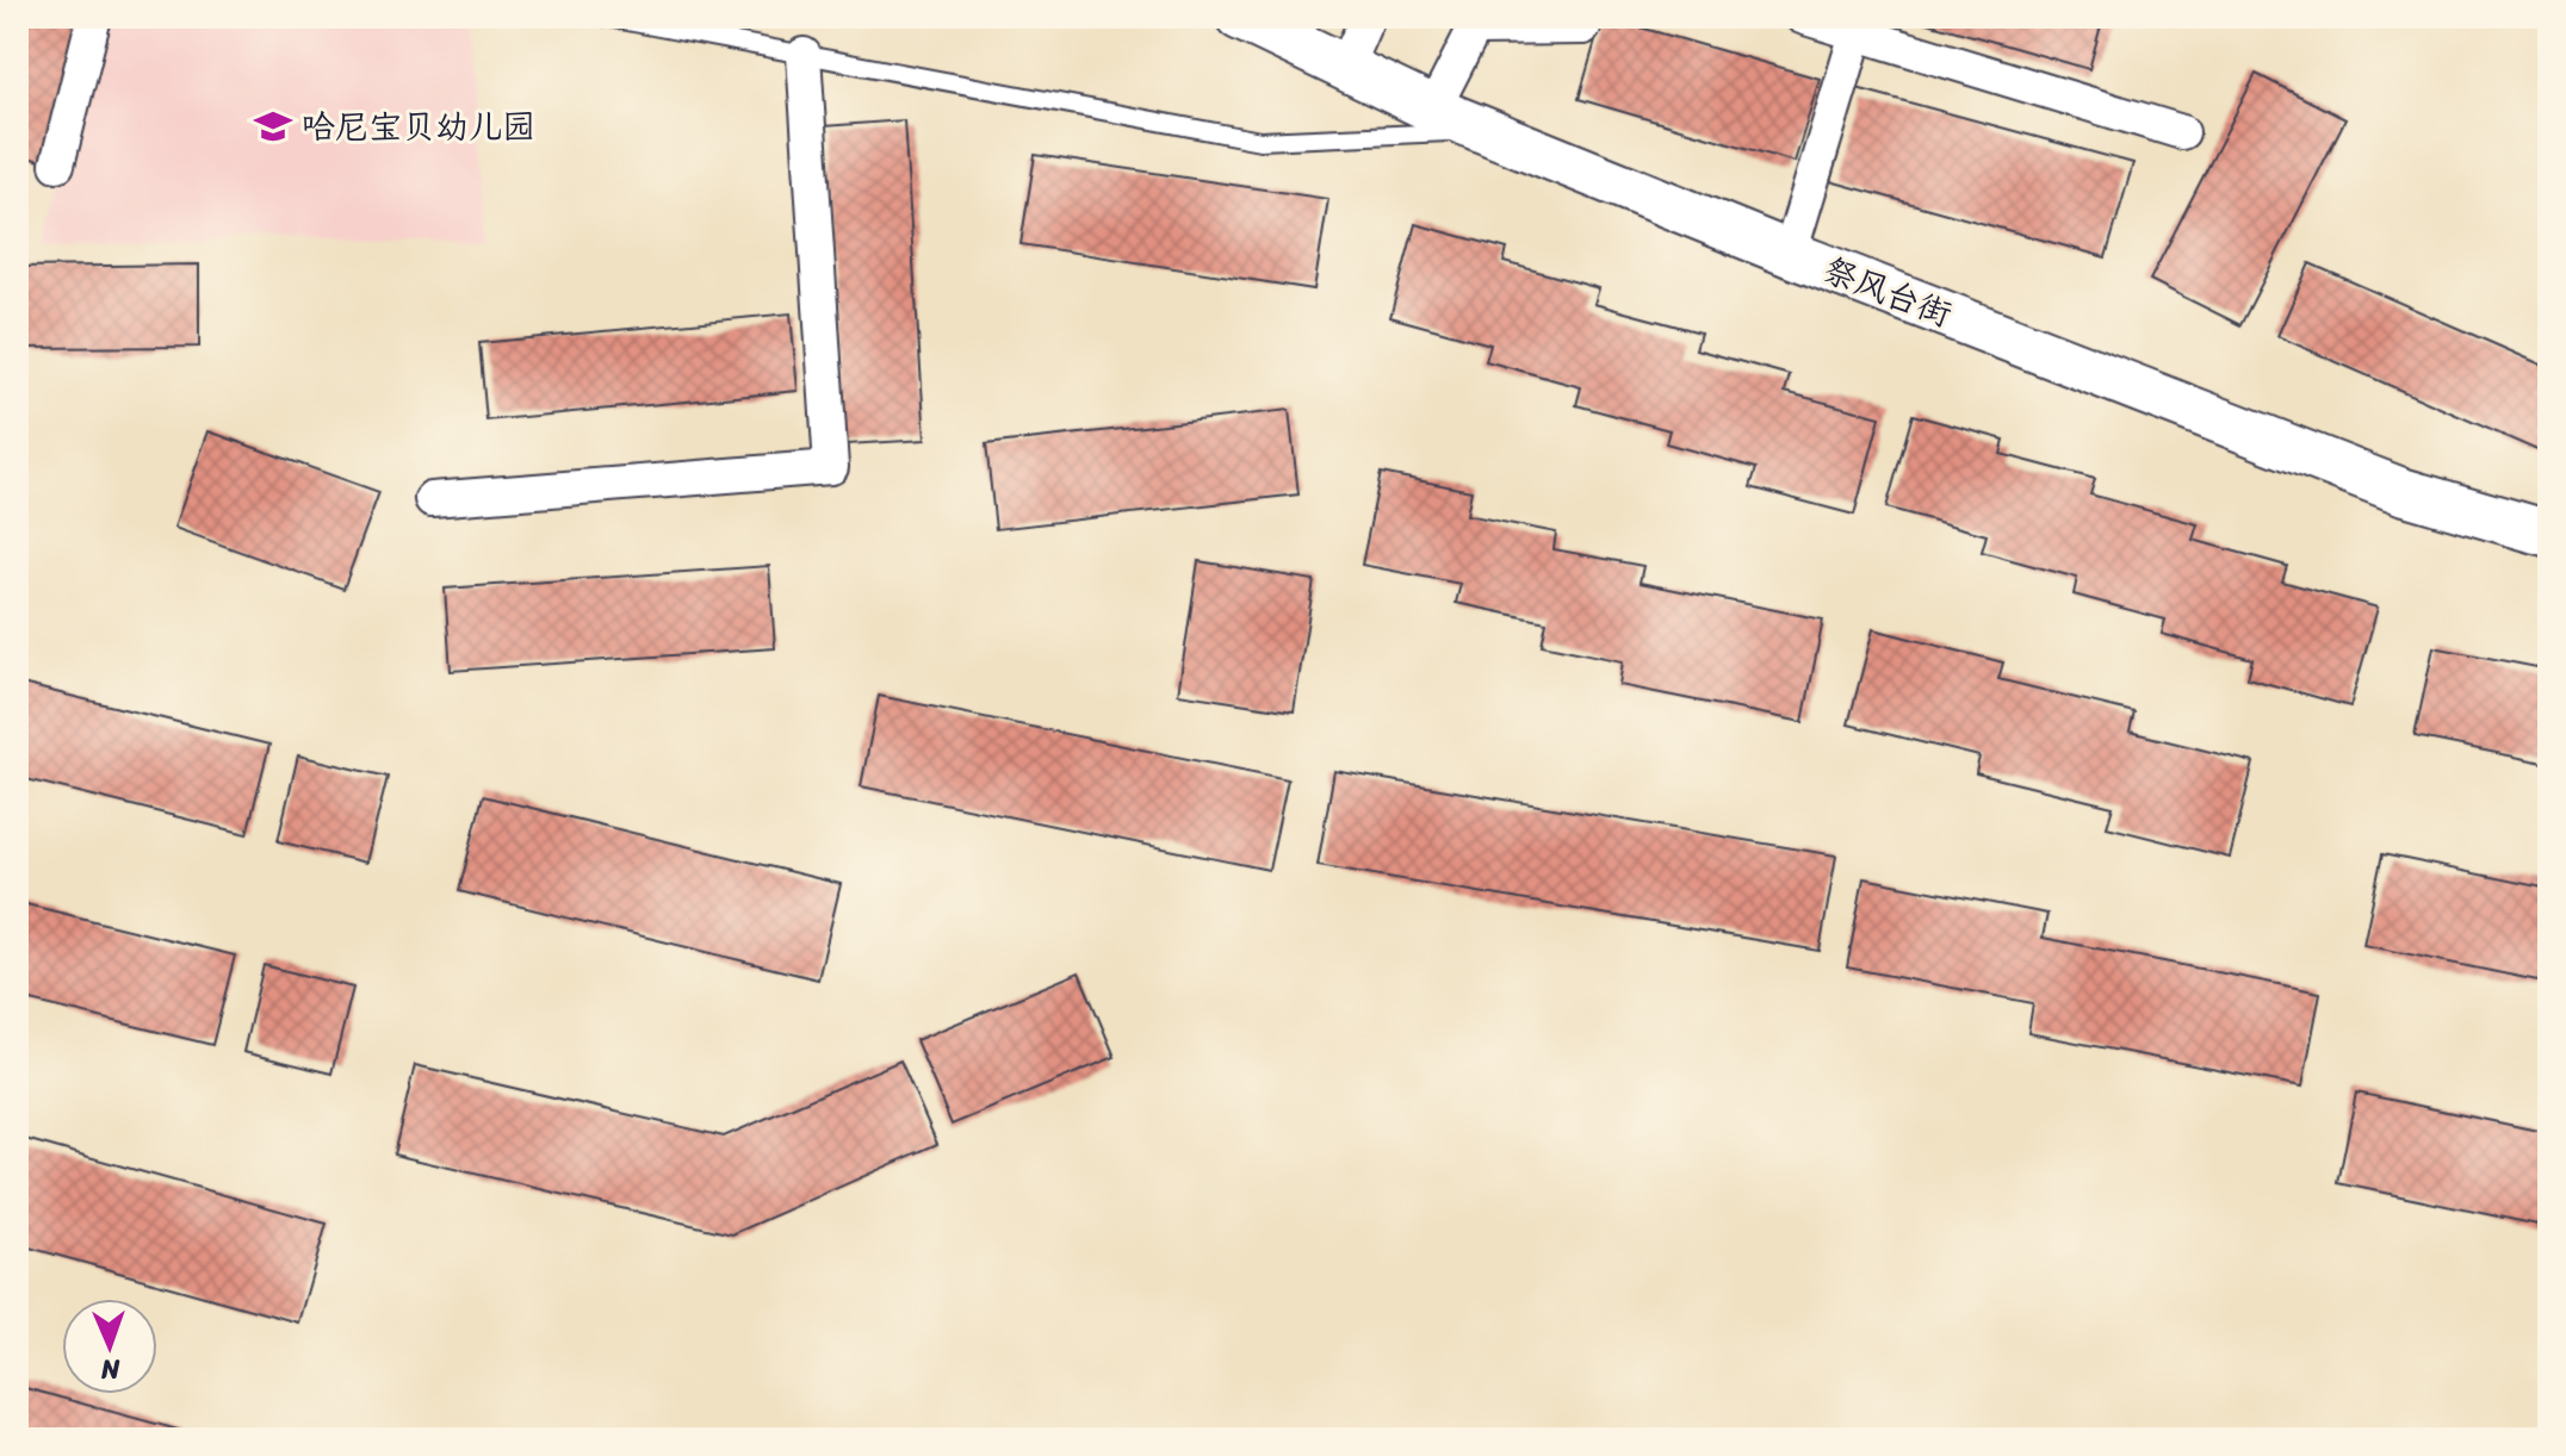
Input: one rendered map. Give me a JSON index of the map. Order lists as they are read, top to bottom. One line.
{"streets":{"main road":["祭风台街"]},"places":{"school or university":["哈尼宝贝幼儿园"]},"north":"bottom"}
